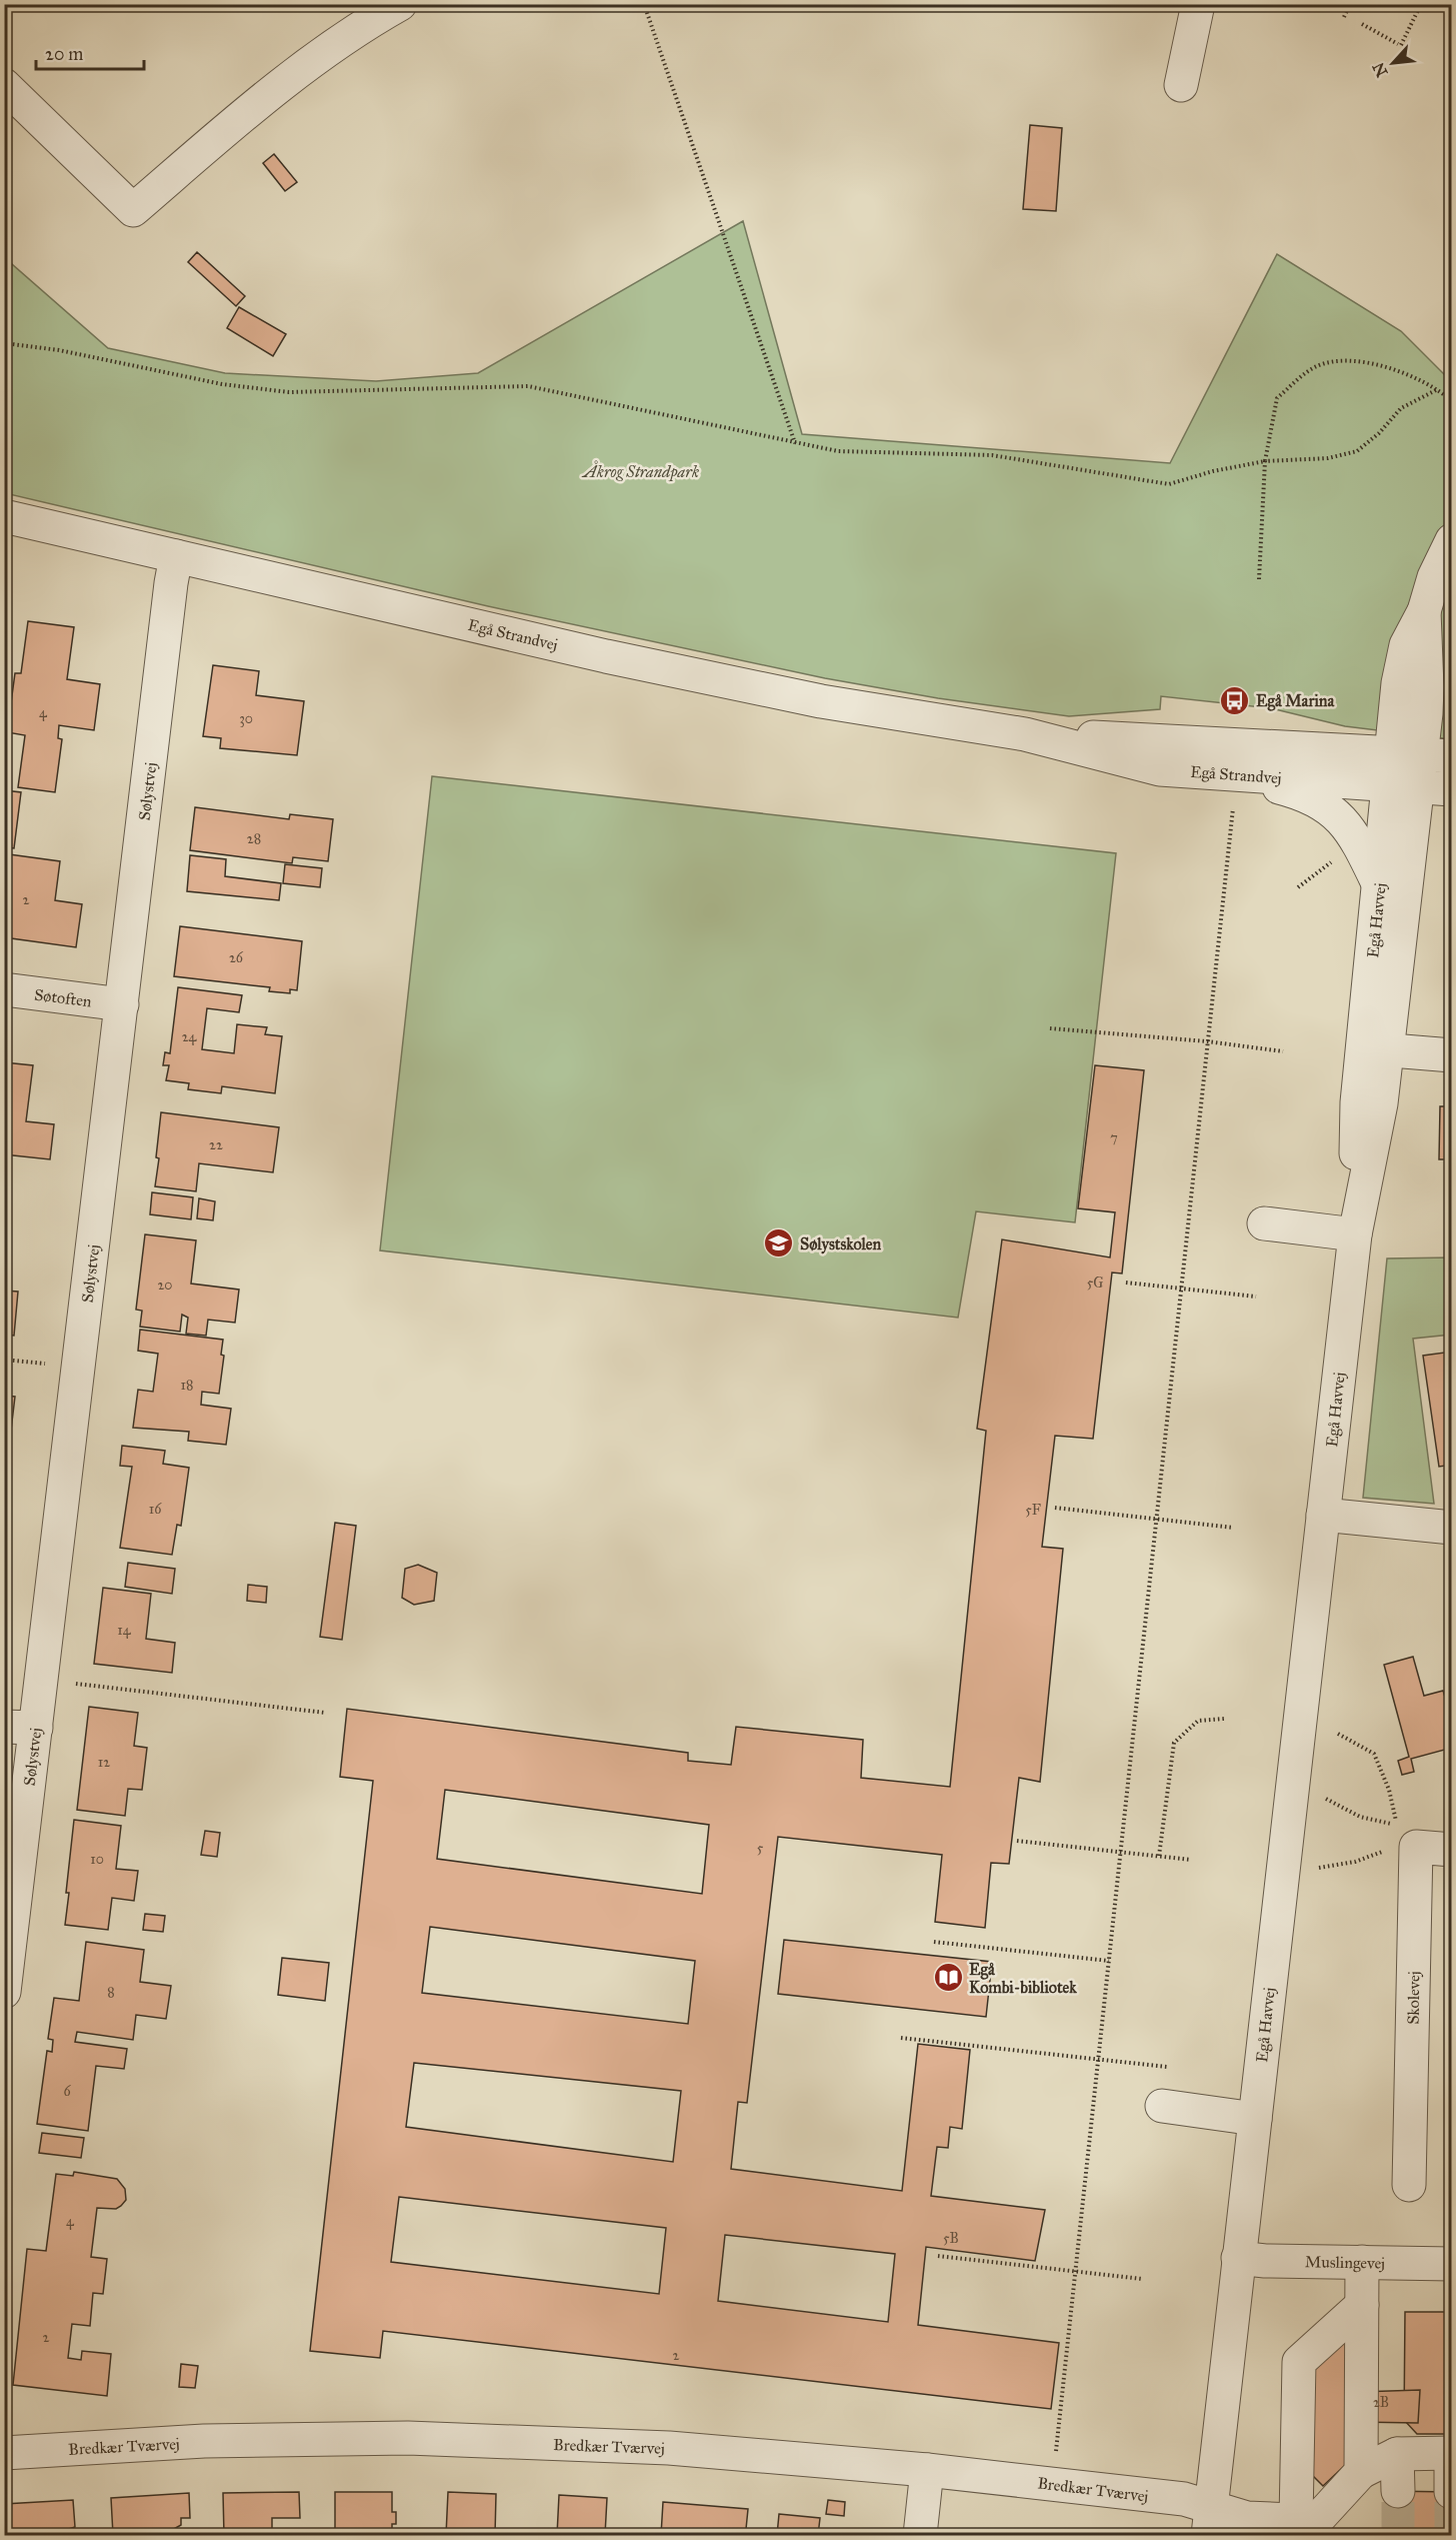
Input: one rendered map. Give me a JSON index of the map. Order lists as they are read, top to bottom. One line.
{"streets":{"street":["Egå Strandvej","Sølystvej","Egå Havvej","Søtoften","Skolevej","Muslingevej","Bredkær Tværvej"]},"crossings":[["Egå Strandvej","Sølystvej"],["Egå Strandvej","Egå Havvej"],["Sølystvej","Søtoften"],["Egå Havvej","Muslingevej"],["Egå Havvej","Bredkær Tværvej"]],"parks":["Åkrog Strandpark"],"places":{"bus stop":["Egå Marina"],"school or university":["Sølystskolen"],"library":["Egå Kombi-bibliotek"]},"house_numbers":["4","30","28","2","26","24","7","22","5G","20","18","16","5F","14","12","5","10","8","6","4","5B","2","2","2B"],"scale_bar":"20 m","north":"bottom left"}
